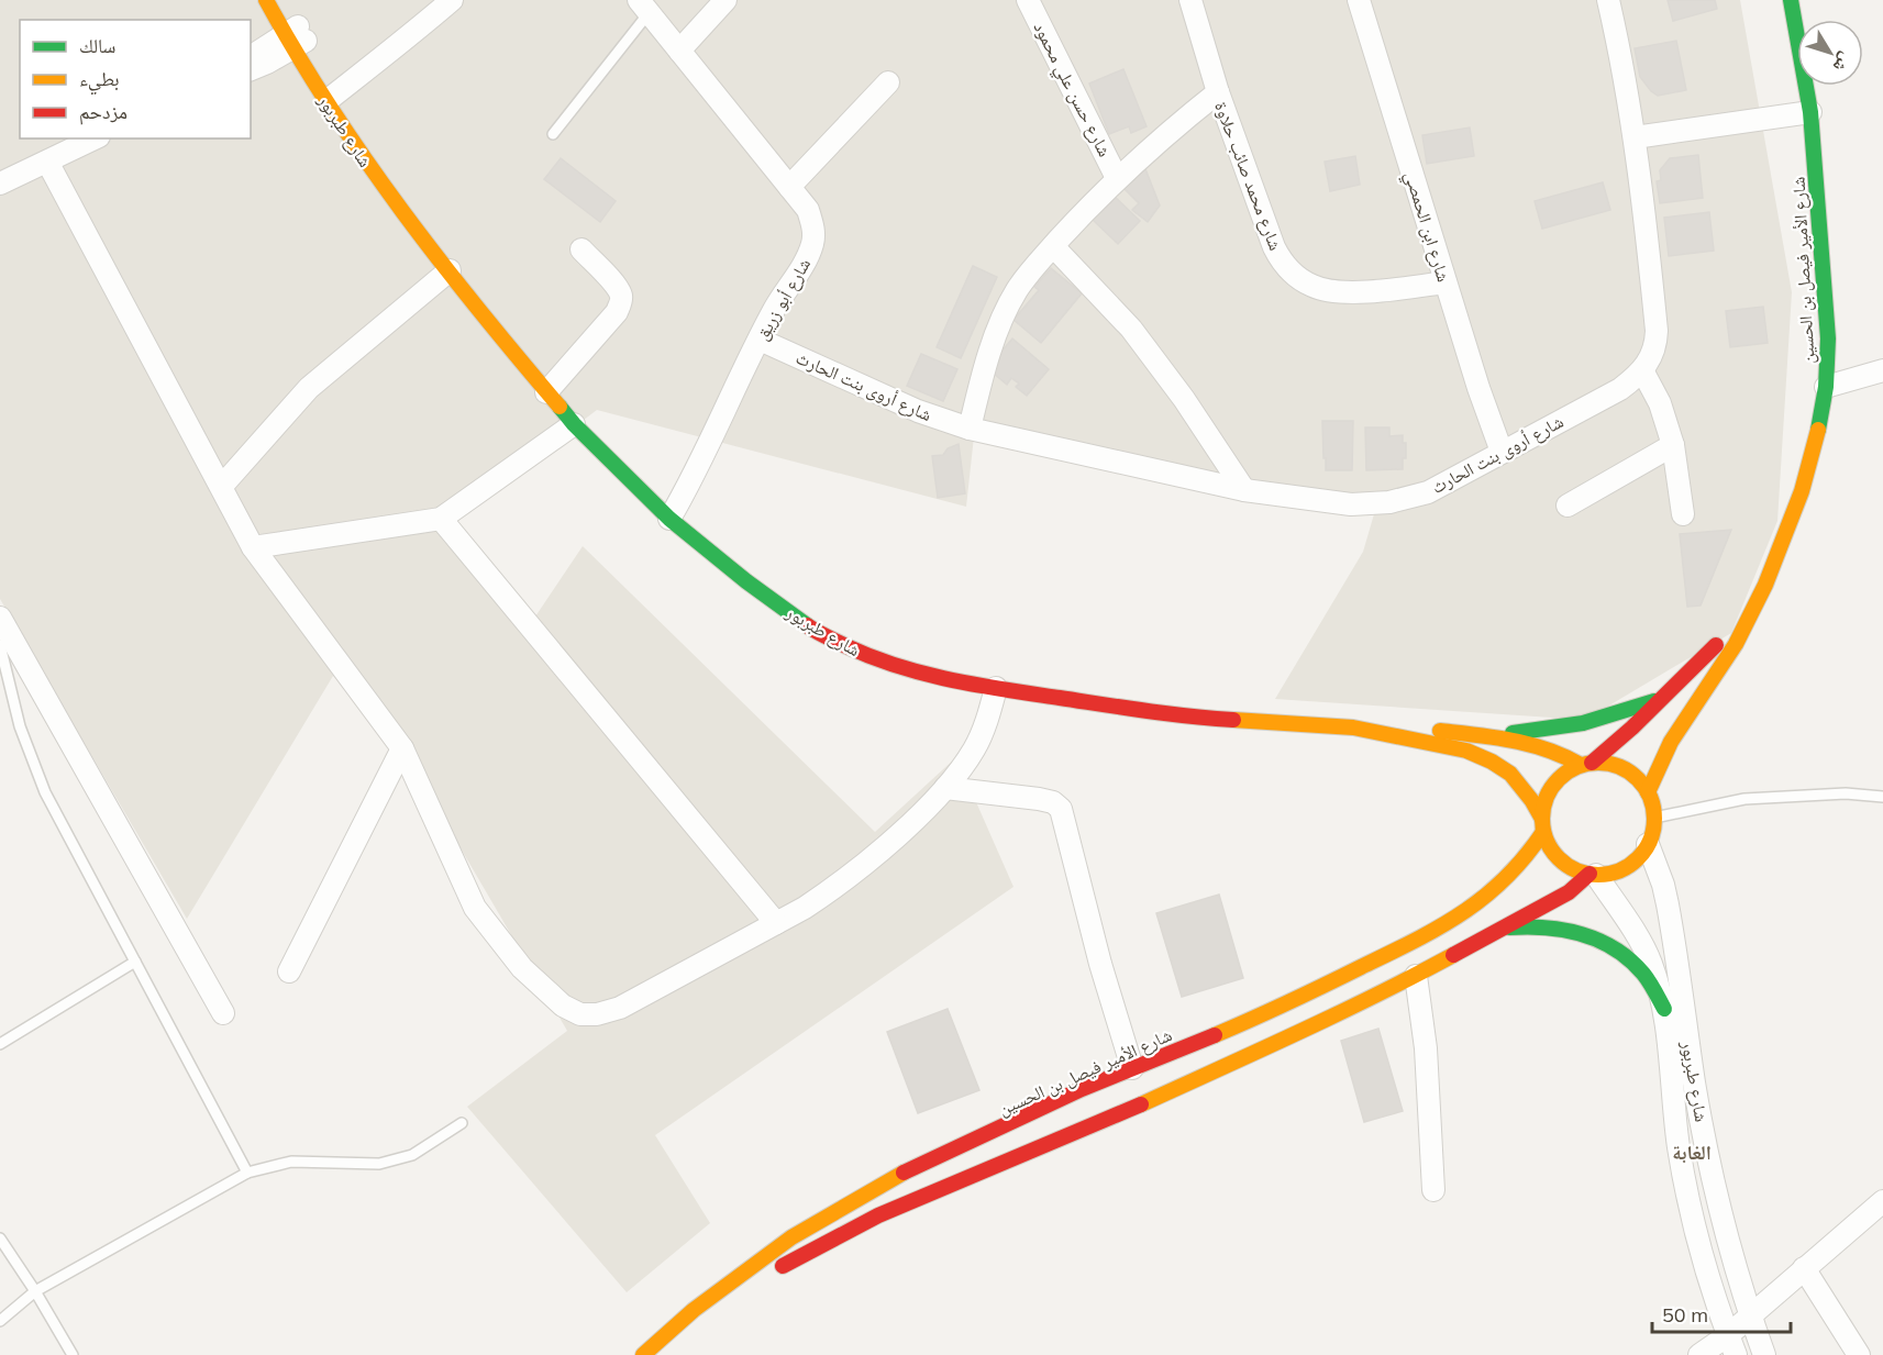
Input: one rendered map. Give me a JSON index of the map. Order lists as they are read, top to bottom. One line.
{"streets":{"street":["شارع حسن علي محمود","شارع طبربور","شارع محمد صائب حلاوة","شارع ابن الحمصي","شارع الأمير فيصل بن الحسين","شارع أبو زريق","شارع أروى بنت الحارث"]},"crossings":[["شارع طبربور","شارع الأمير فيصل بن الحسين"],["شارع طبربور","شارع أبو زريق"],["شارع محمد صائب حلاوة","شارع ابن الحمصي"],["شارع ابن الحمصي","شارع أروى بنت الحارث"],["شارع أبو زريق","شارع أروى بنت الحارث"]],"districts":["الغابة"],"legend":["سالك","بطيء","مزدحم"],"scale_bar":"50 m","north":"bottom right"}
